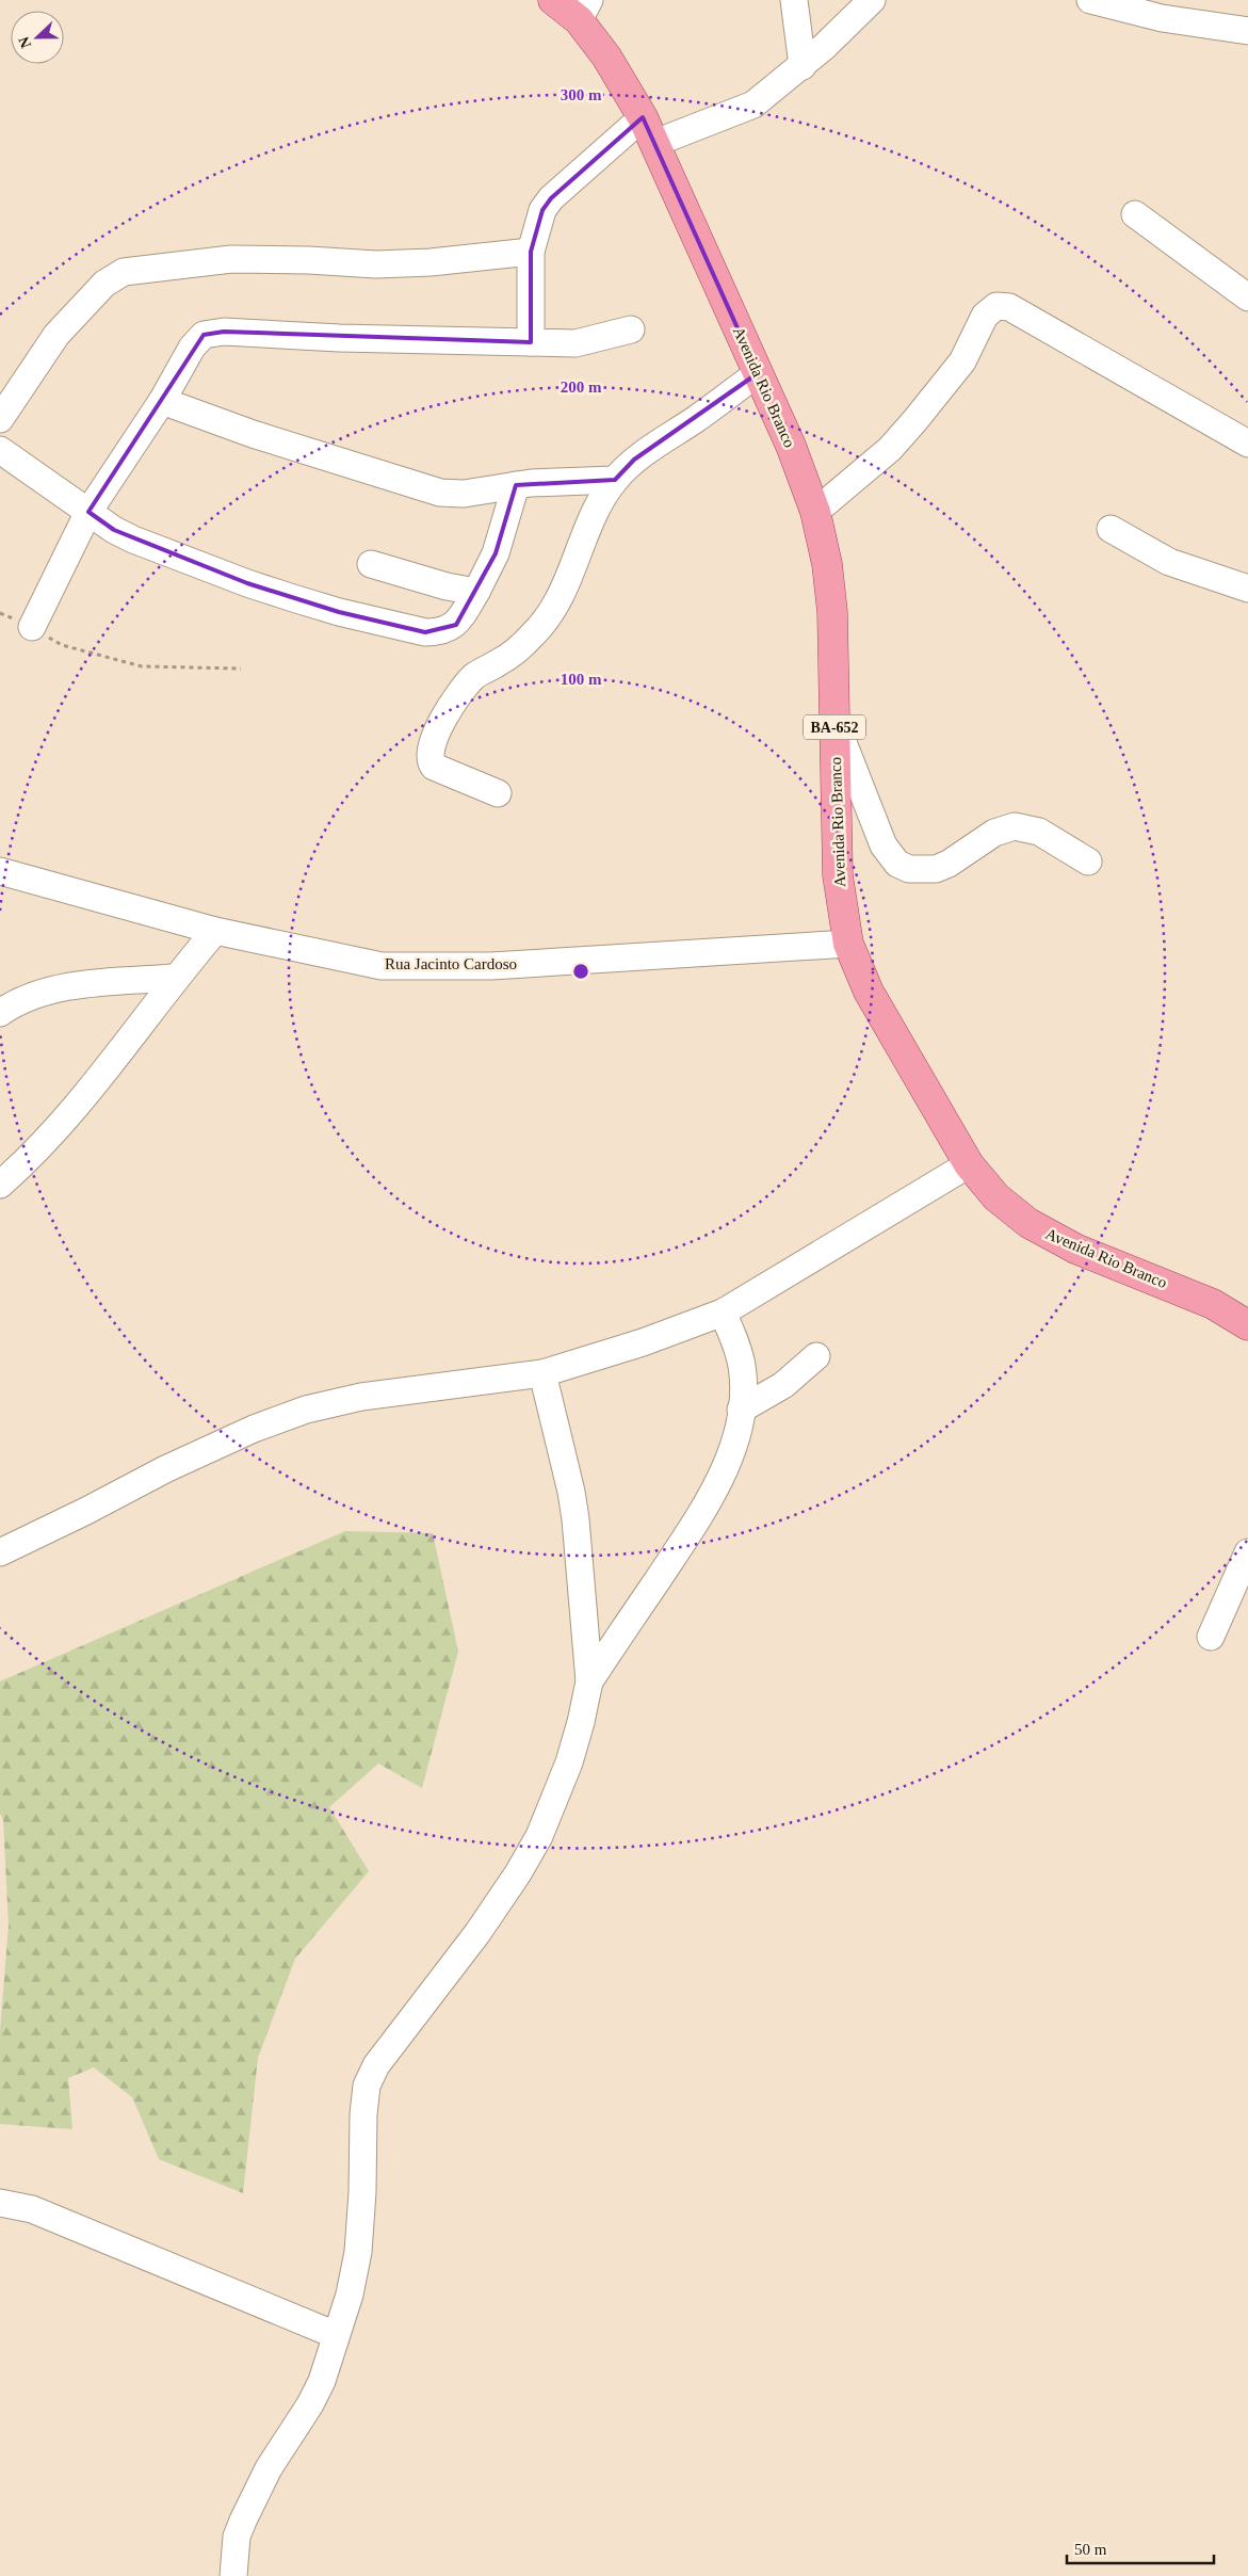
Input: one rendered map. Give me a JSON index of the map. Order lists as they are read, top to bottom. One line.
{"streets":{"main road":["Avenida Rio Branco","BA-652"],"street":["Rua Jacinto Cardoso"]},"crossings":[["Avenida Rio Branco","Rua Jacinto Cardoso"]],"scale_bar":"50 m","north":"left","rings":["300 m","200 m","100 m"]}
